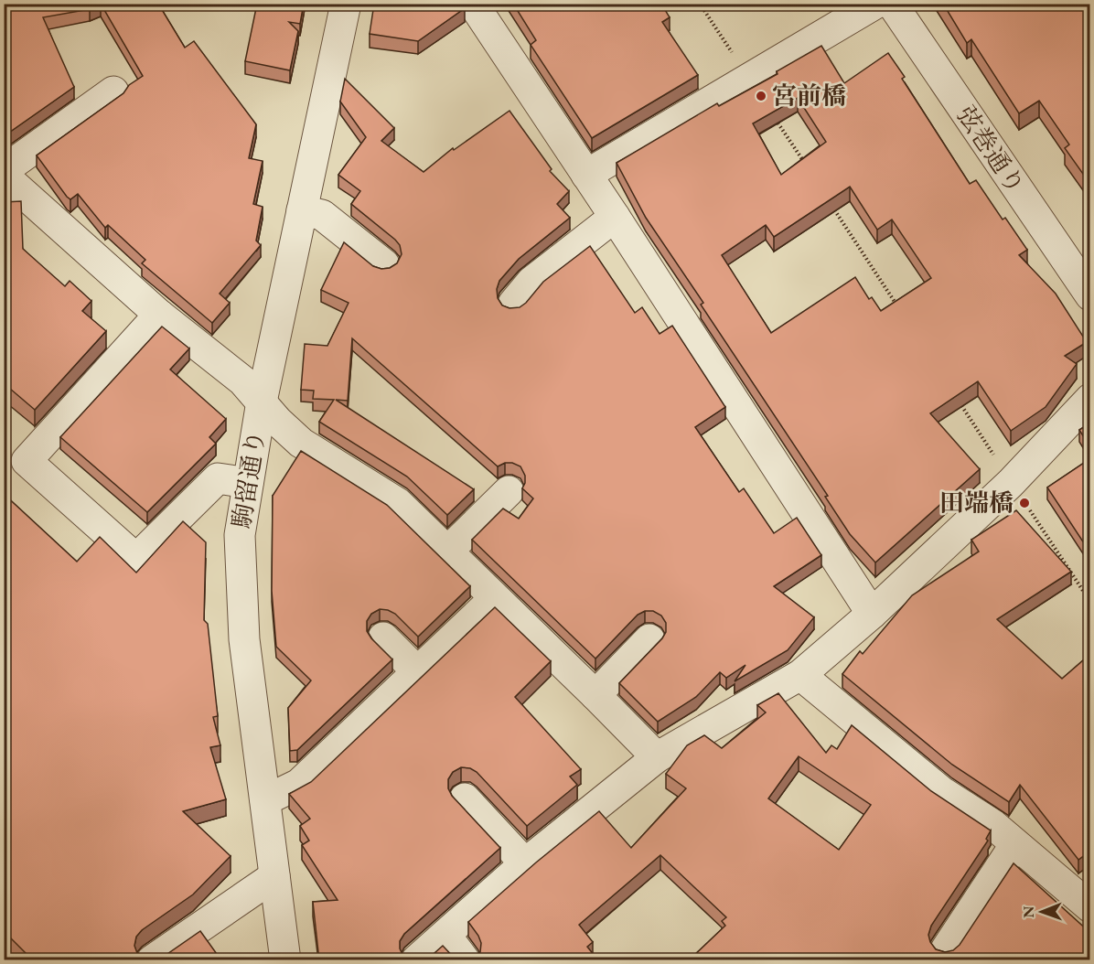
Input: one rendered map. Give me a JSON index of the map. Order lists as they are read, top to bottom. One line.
{"streets":{"street":["弦巻通り","駒留通り"]},"places":["宮前橋","田端橋"],"north":"left"}
